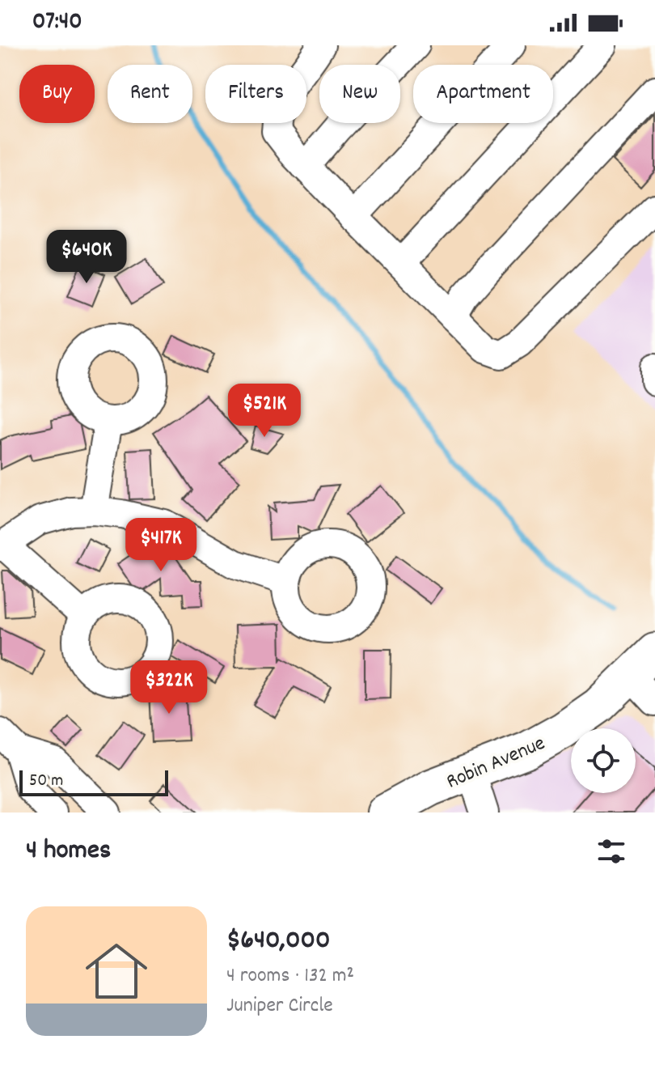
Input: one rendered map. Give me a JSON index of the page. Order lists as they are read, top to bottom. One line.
{"streets":{"main road":["Robin Avenue"]},"scale_bar":"50 m","page":{"status":"07:40","chip":["Buy","Rent","Filters","New","Apartment"],"price":["$640K","$521K","$417K","$322K"],"scale":"50 m","heading":"4 homes","list":[{"name":"$640,000","note":"4 rooms · 132 m² · Juniper Circle"}]}}
